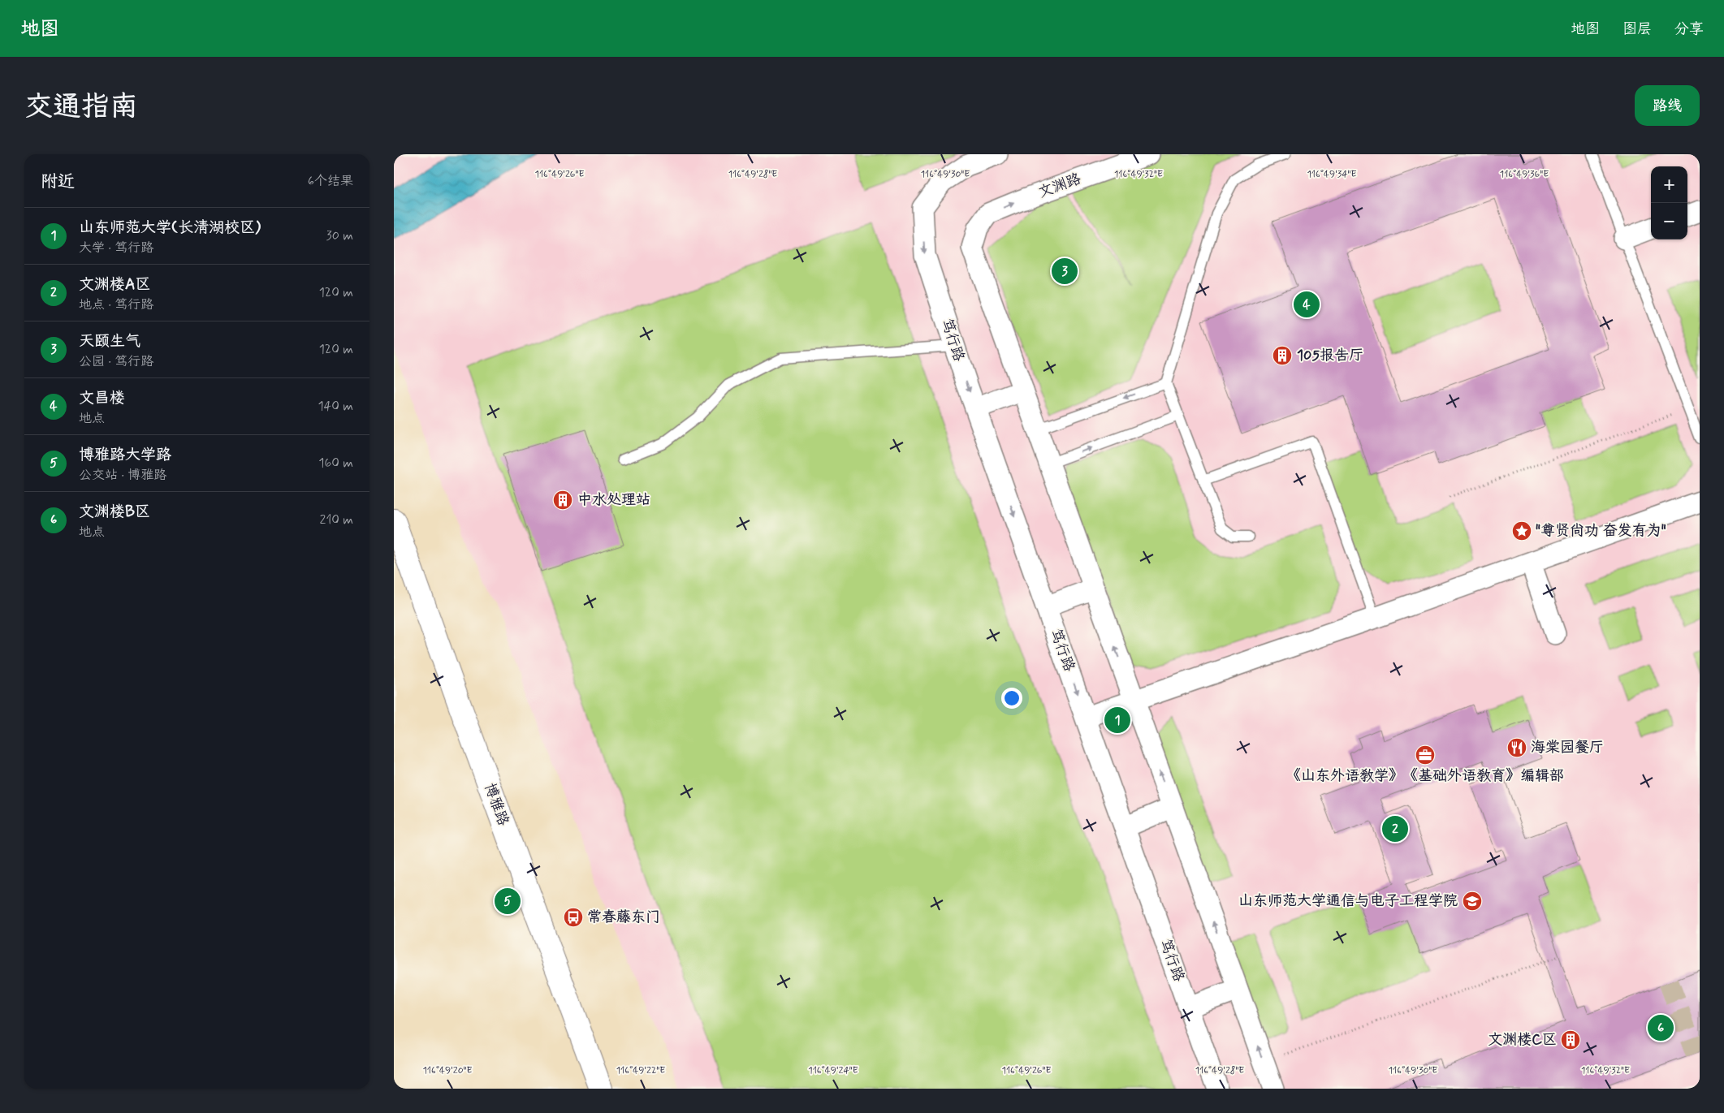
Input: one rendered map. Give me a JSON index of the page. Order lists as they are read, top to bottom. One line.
{"streets":{"street":["文渊路","笃行路","博雅路"]},"places":{"building":["105报告厅","中水处理站","文渊楼C区"],"place":["\"尊贤尚功 奋发有为\""],"restaurant":["海棠园餐厅"],"office":["《山东外语教学》《基础外语教育》编辑部"],"school or university":["山东师范大学通信与电子工程学院"],"bus stop":["常春藤东门"]},"page":{"header":"地图","nav":["地图","图层","分享"],"buttons":"路线","title":"交通指南","heading":["附近","6个结果"],"map_buttons":["+","−"],"list":[{"mark":"1","name":"山东师范大学(长清湖校区)","note":"大学 · 笃行路","value":"30 m"},{"mark":"2","name":"文渊楼A区","note":"地点 · 笃行路","value":"120 m"},{"mark":"3","name":"天颐生气","note":"公园 · 笃行路","value":"120 m"},{"mark":"4","name":"文昌楼","note":"地点","value":"140 m"},{"mark":"5","name":"博雅路大学路","note":"公交站 · 博雅路","value":"160 m"},{"mark":"6","name":"文渊楼B区","note":"地点","value":"210 m"}],"pins":["3","4","1","2","5","6"]},"coordinates":["116°49'26\"E","116°49'28\"E","116°49'30\"E","116°49'32\"E","116°49'34\"E","116°49'36\"E","116°49'20\"E","116°49'22\"E","116°49'24\"E"]}
